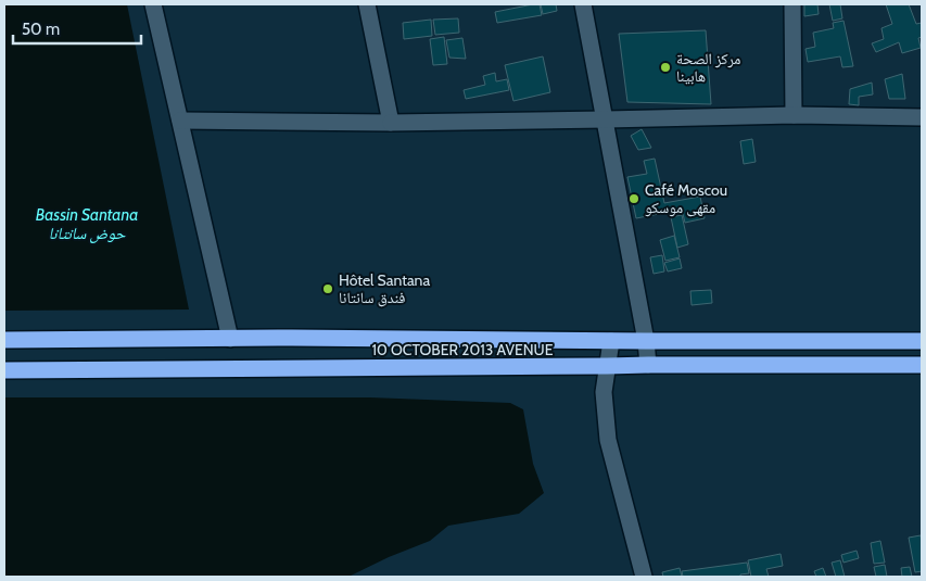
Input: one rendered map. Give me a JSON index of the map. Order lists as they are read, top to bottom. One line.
{"streets":{"highway":["10 OCTOBER 2013 AVENUE"]},"water":["Bassin Santana حوض سانتانا"],"places":["مركز الصحة هابينا","Café Moscou مقهى موسكو","Hôtel Santana فندق سانتانا"],"scale_bar":"50 m"}
